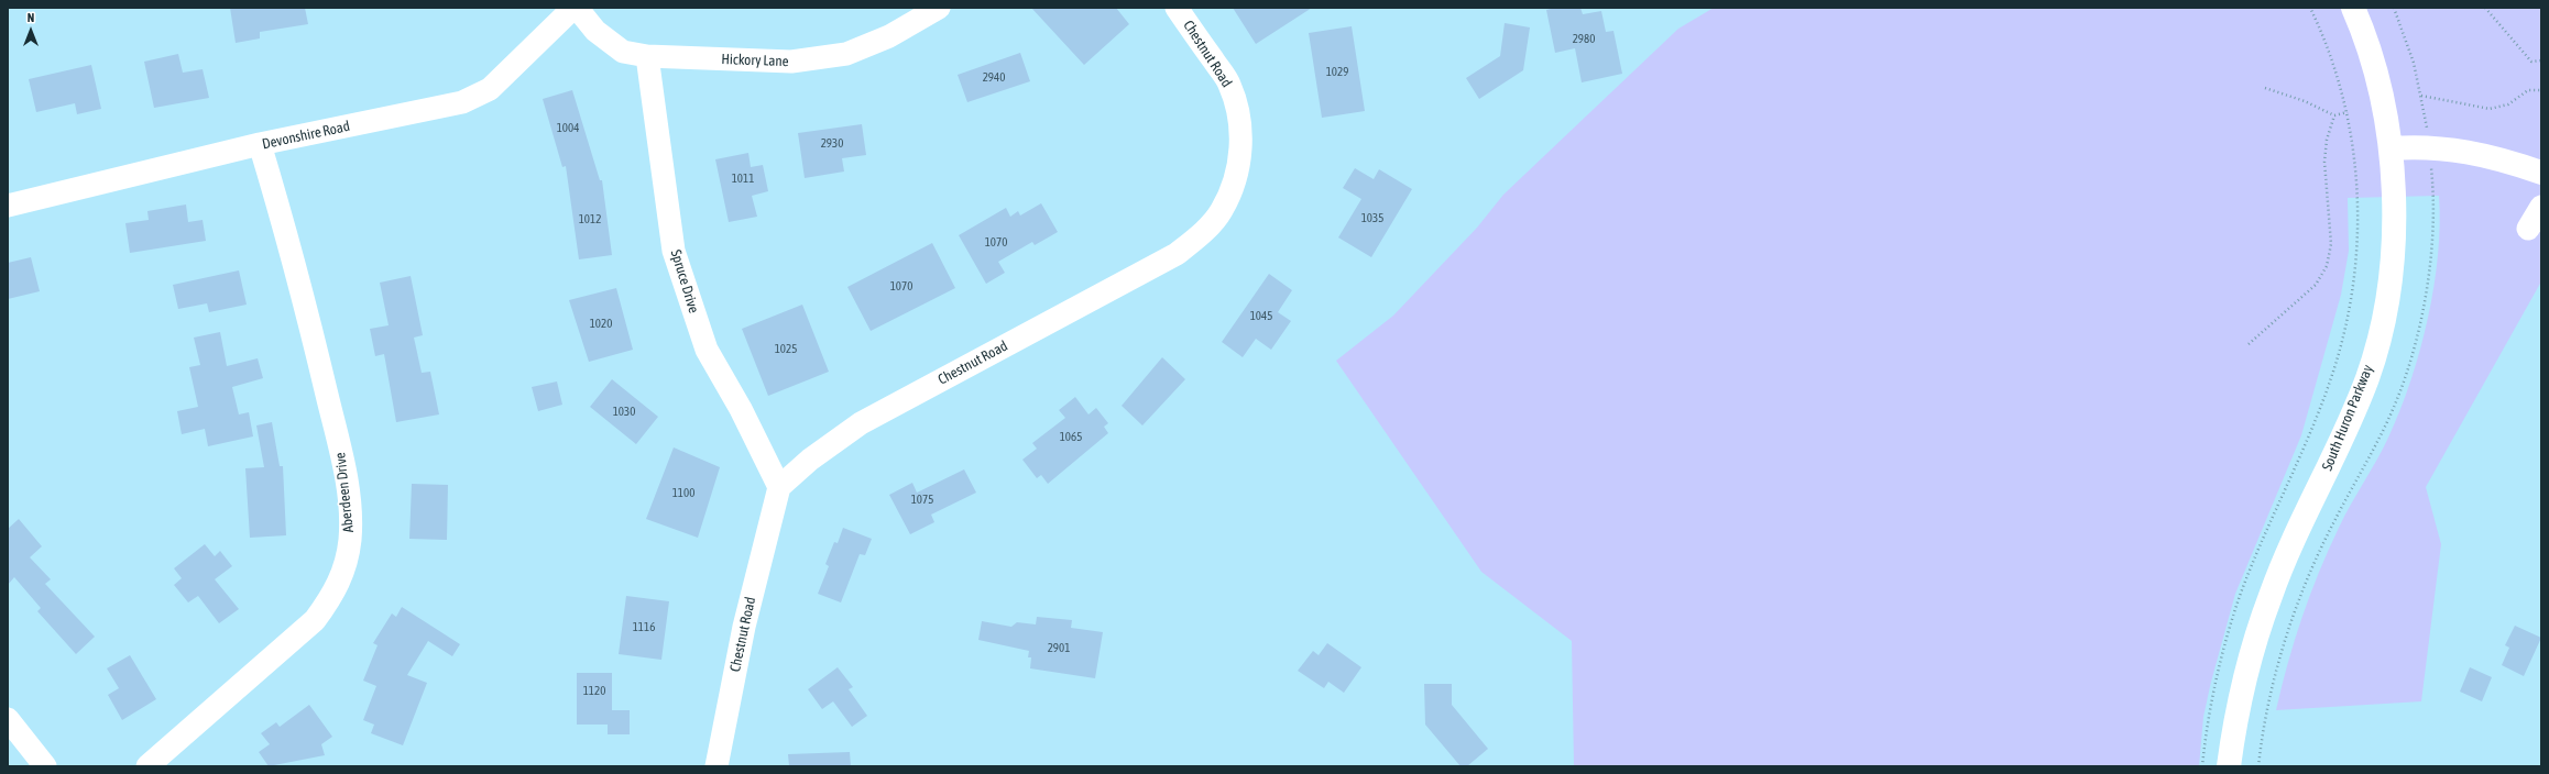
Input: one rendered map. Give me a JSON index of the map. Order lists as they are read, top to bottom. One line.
{"streets":{"main road":["South Huron Parkway"],"street":["Chestnut Road","Hickory Lane","Devonshire Road","Spruce Drive","Aberdeen Drive"]},"crossings":[["Chestnut Road","Spruce Drive"],["Hickory Lane","Devonshire Road"],["Hickory Lane","Spruce Drive"],["Devonshire Road","Aberdeen Drive"]],"house_numbers":["2980","1029","2940","1004","2930","1011","1035","1012","1070","1070","1045","1020","1025","1030","1065","1100","1075","1116","2901","1120"],"north":"top"}
